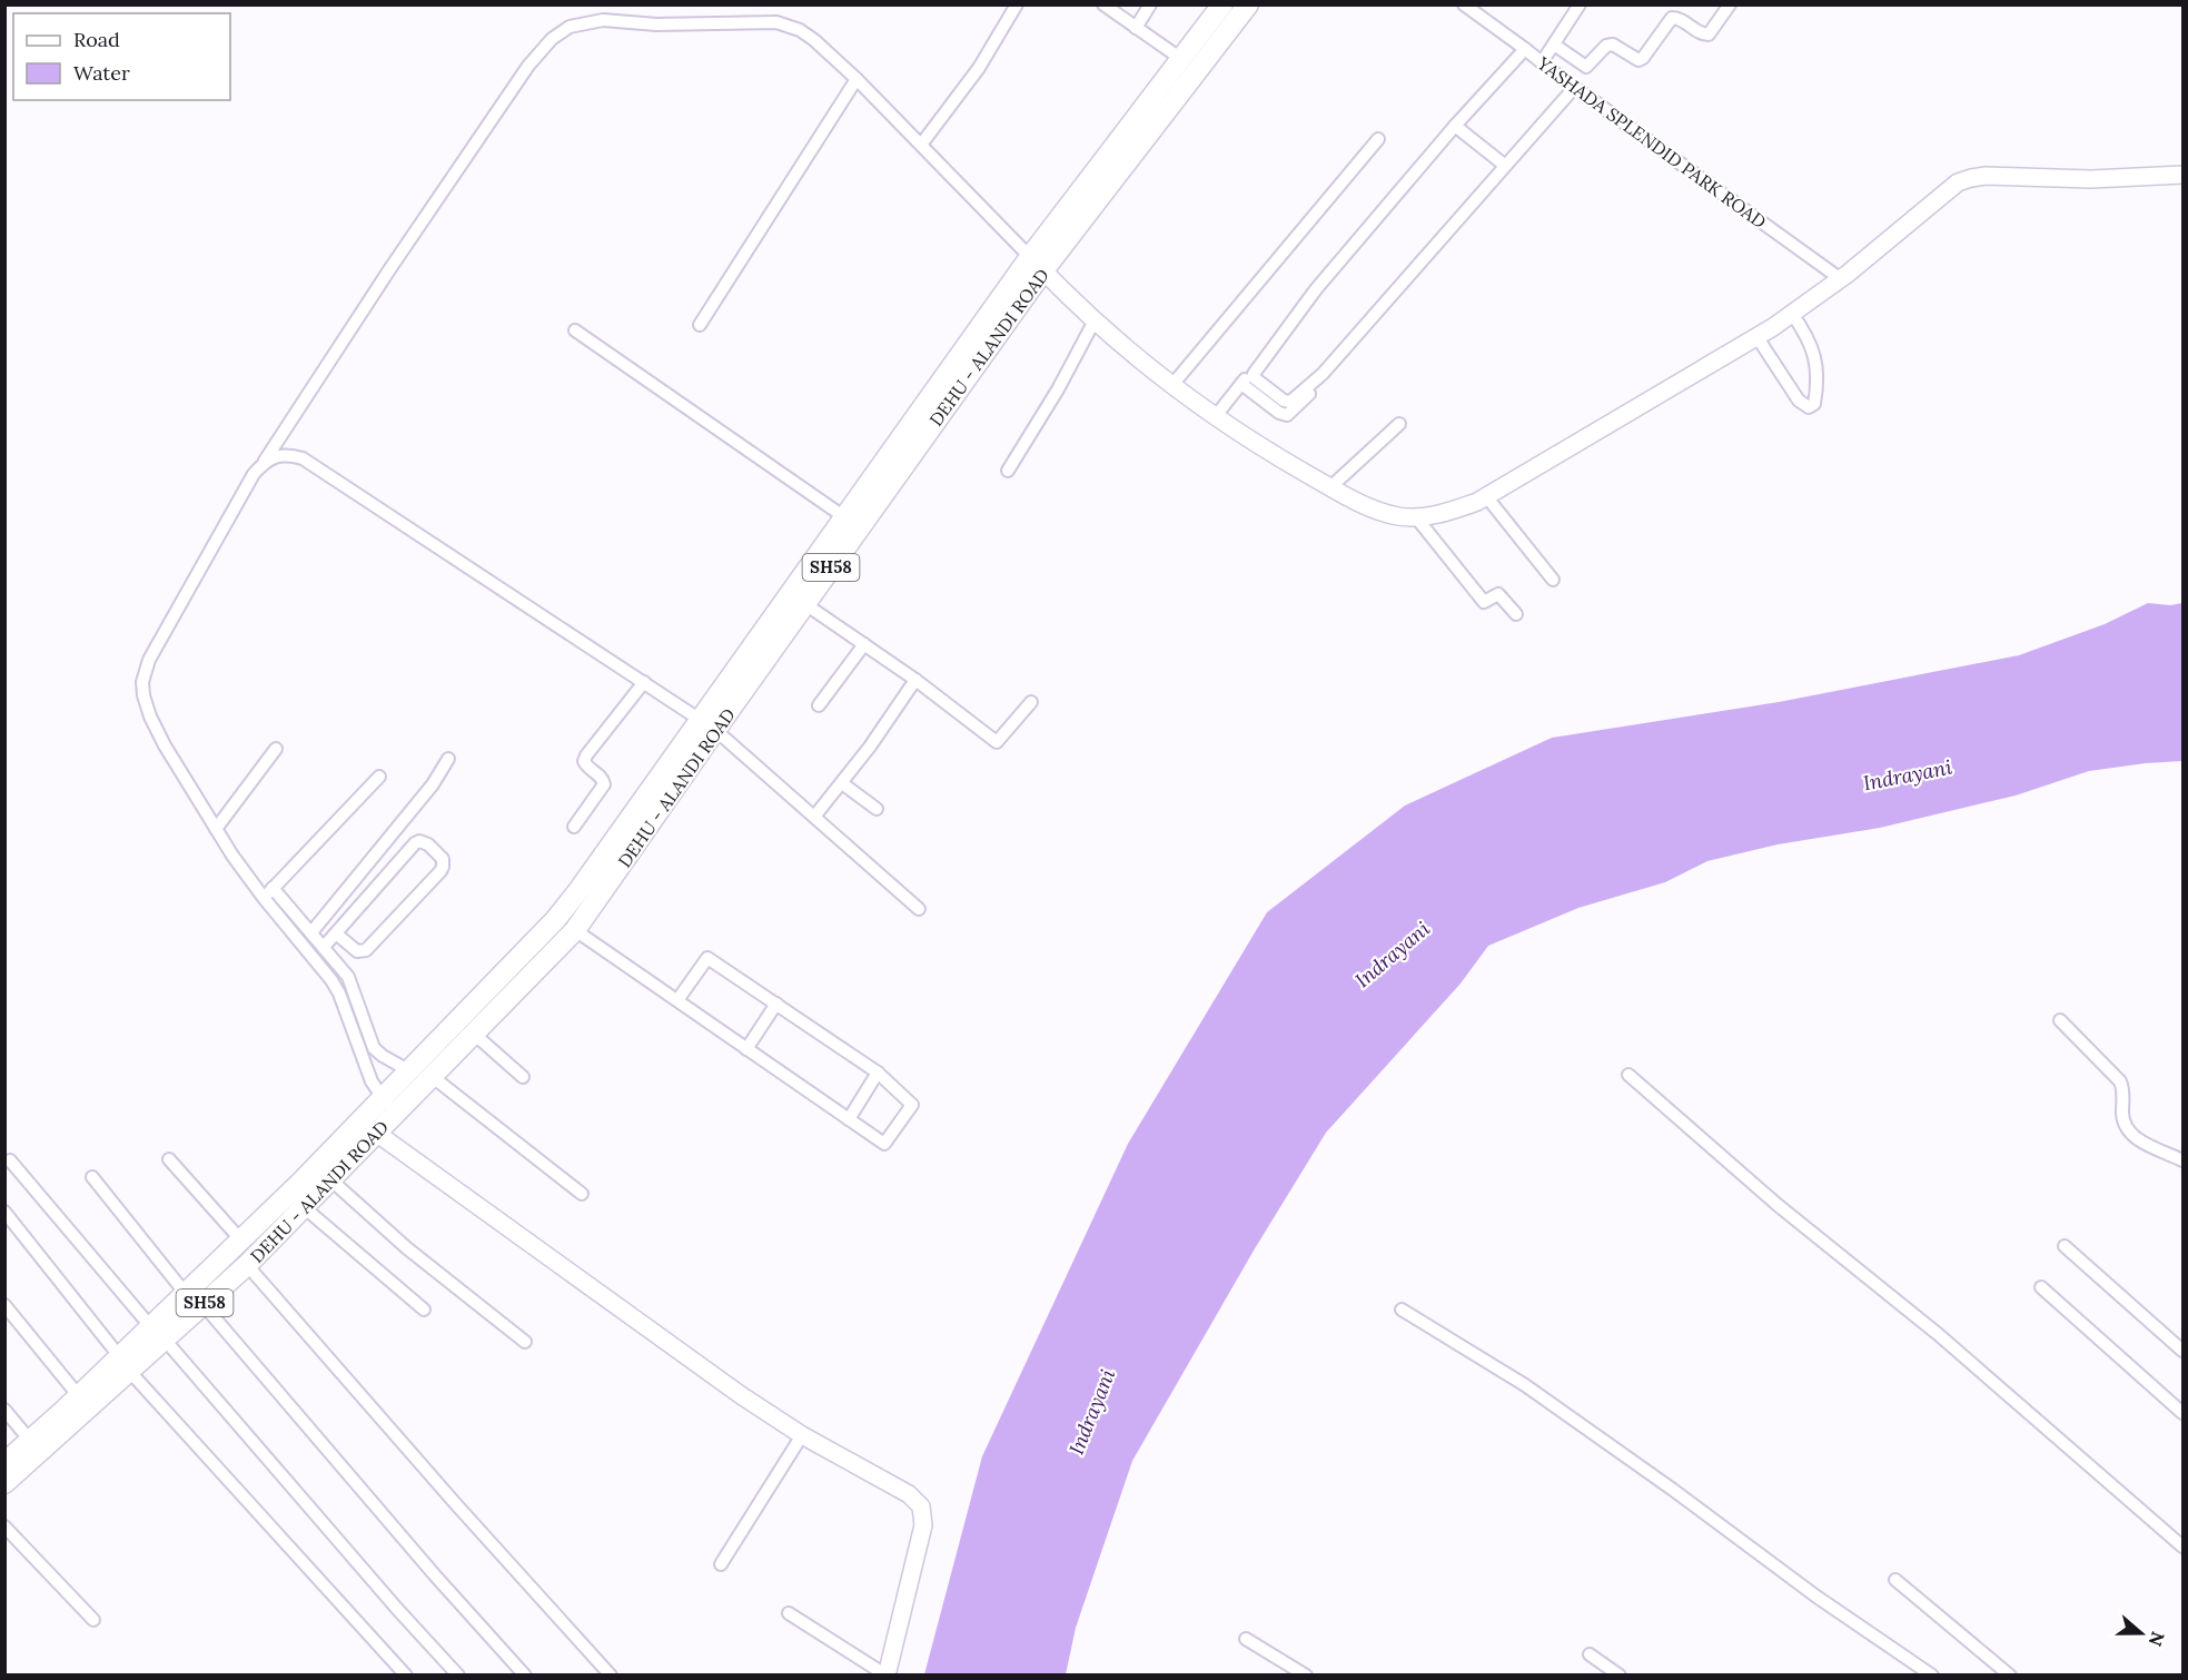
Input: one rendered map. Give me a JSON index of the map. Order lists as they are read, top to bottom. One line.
{"streets":{"main road":["DEHU - ALANDI ROAD","SH58"],"street":["YASHADA SPLENDID PARK ROAD"]},"water":["Indrayani"],"legend":["Road","Water"],"north":"right"}
